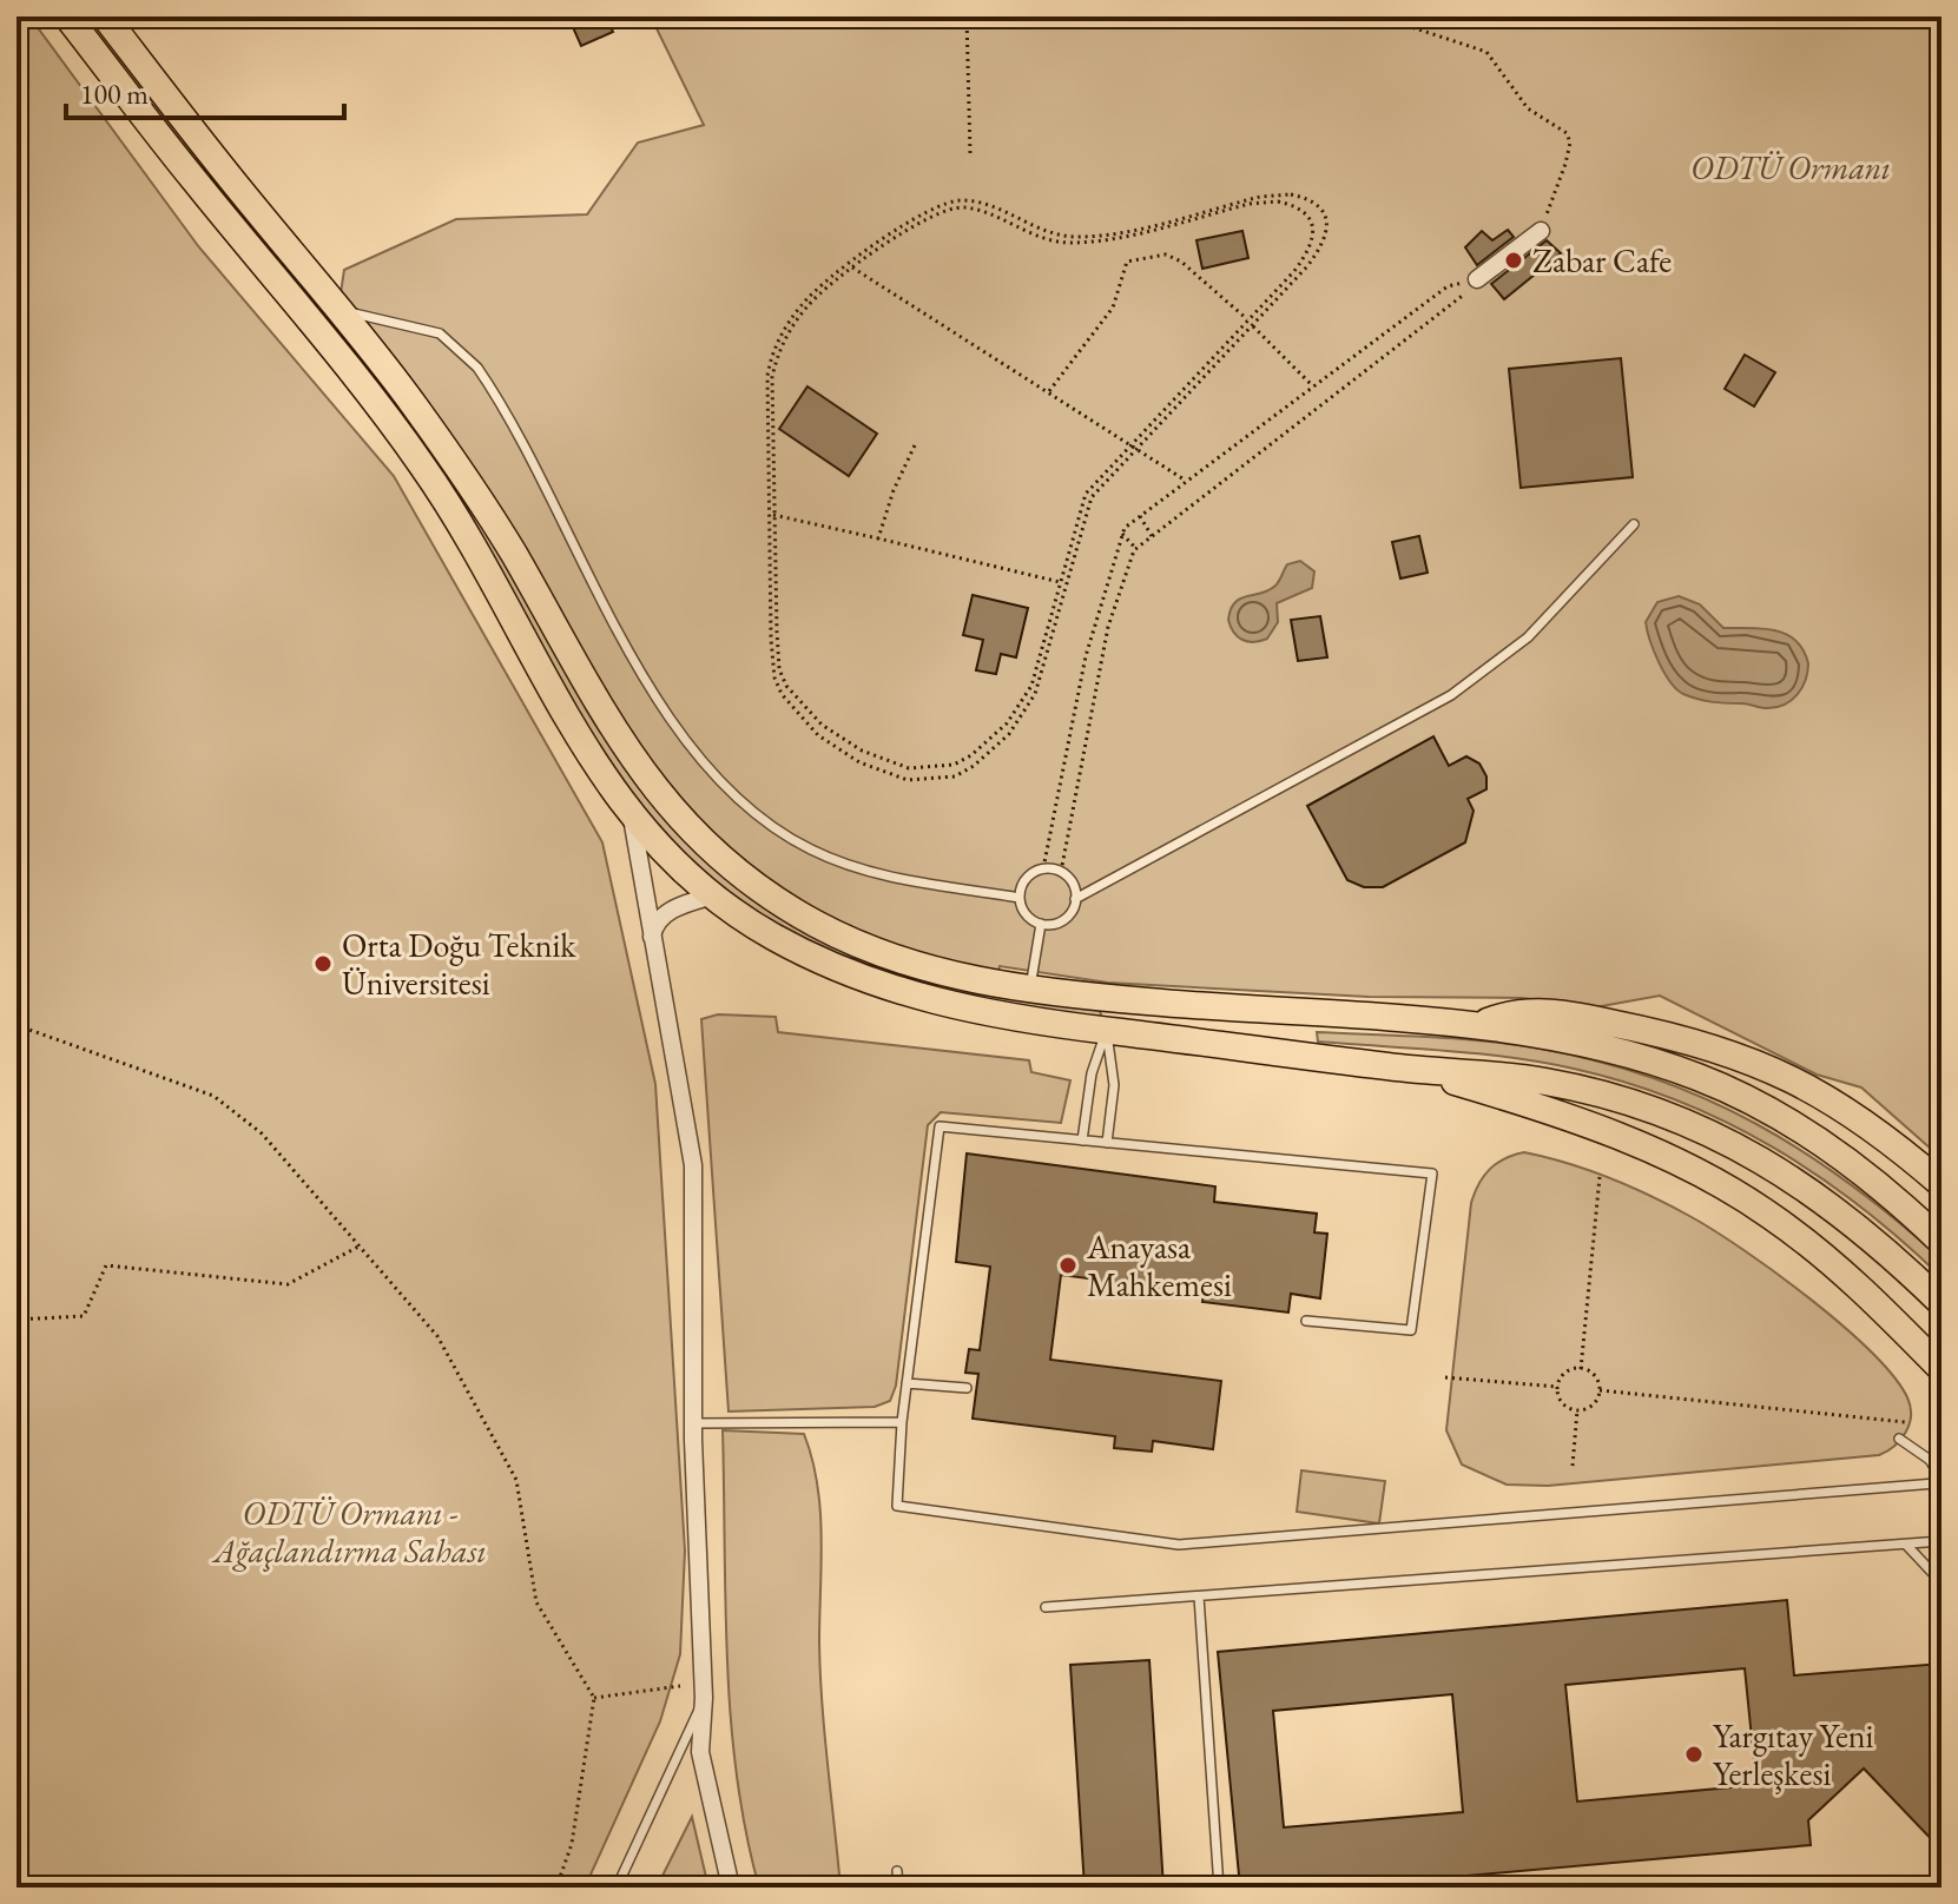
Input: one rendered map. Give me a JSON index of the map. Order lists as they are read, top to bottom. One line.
{"parks":["ODTÜ Ormanı","ODTÜ Ormanı - Ağaçlandırma Sahası"],"places":["Zabar Cafe","Orta Doğu Teknik Üniversitesi","Anayasa Mahkemesi","Yargıtay Yeni Yerleşkesi"],"scale_bar":"100 m"}
